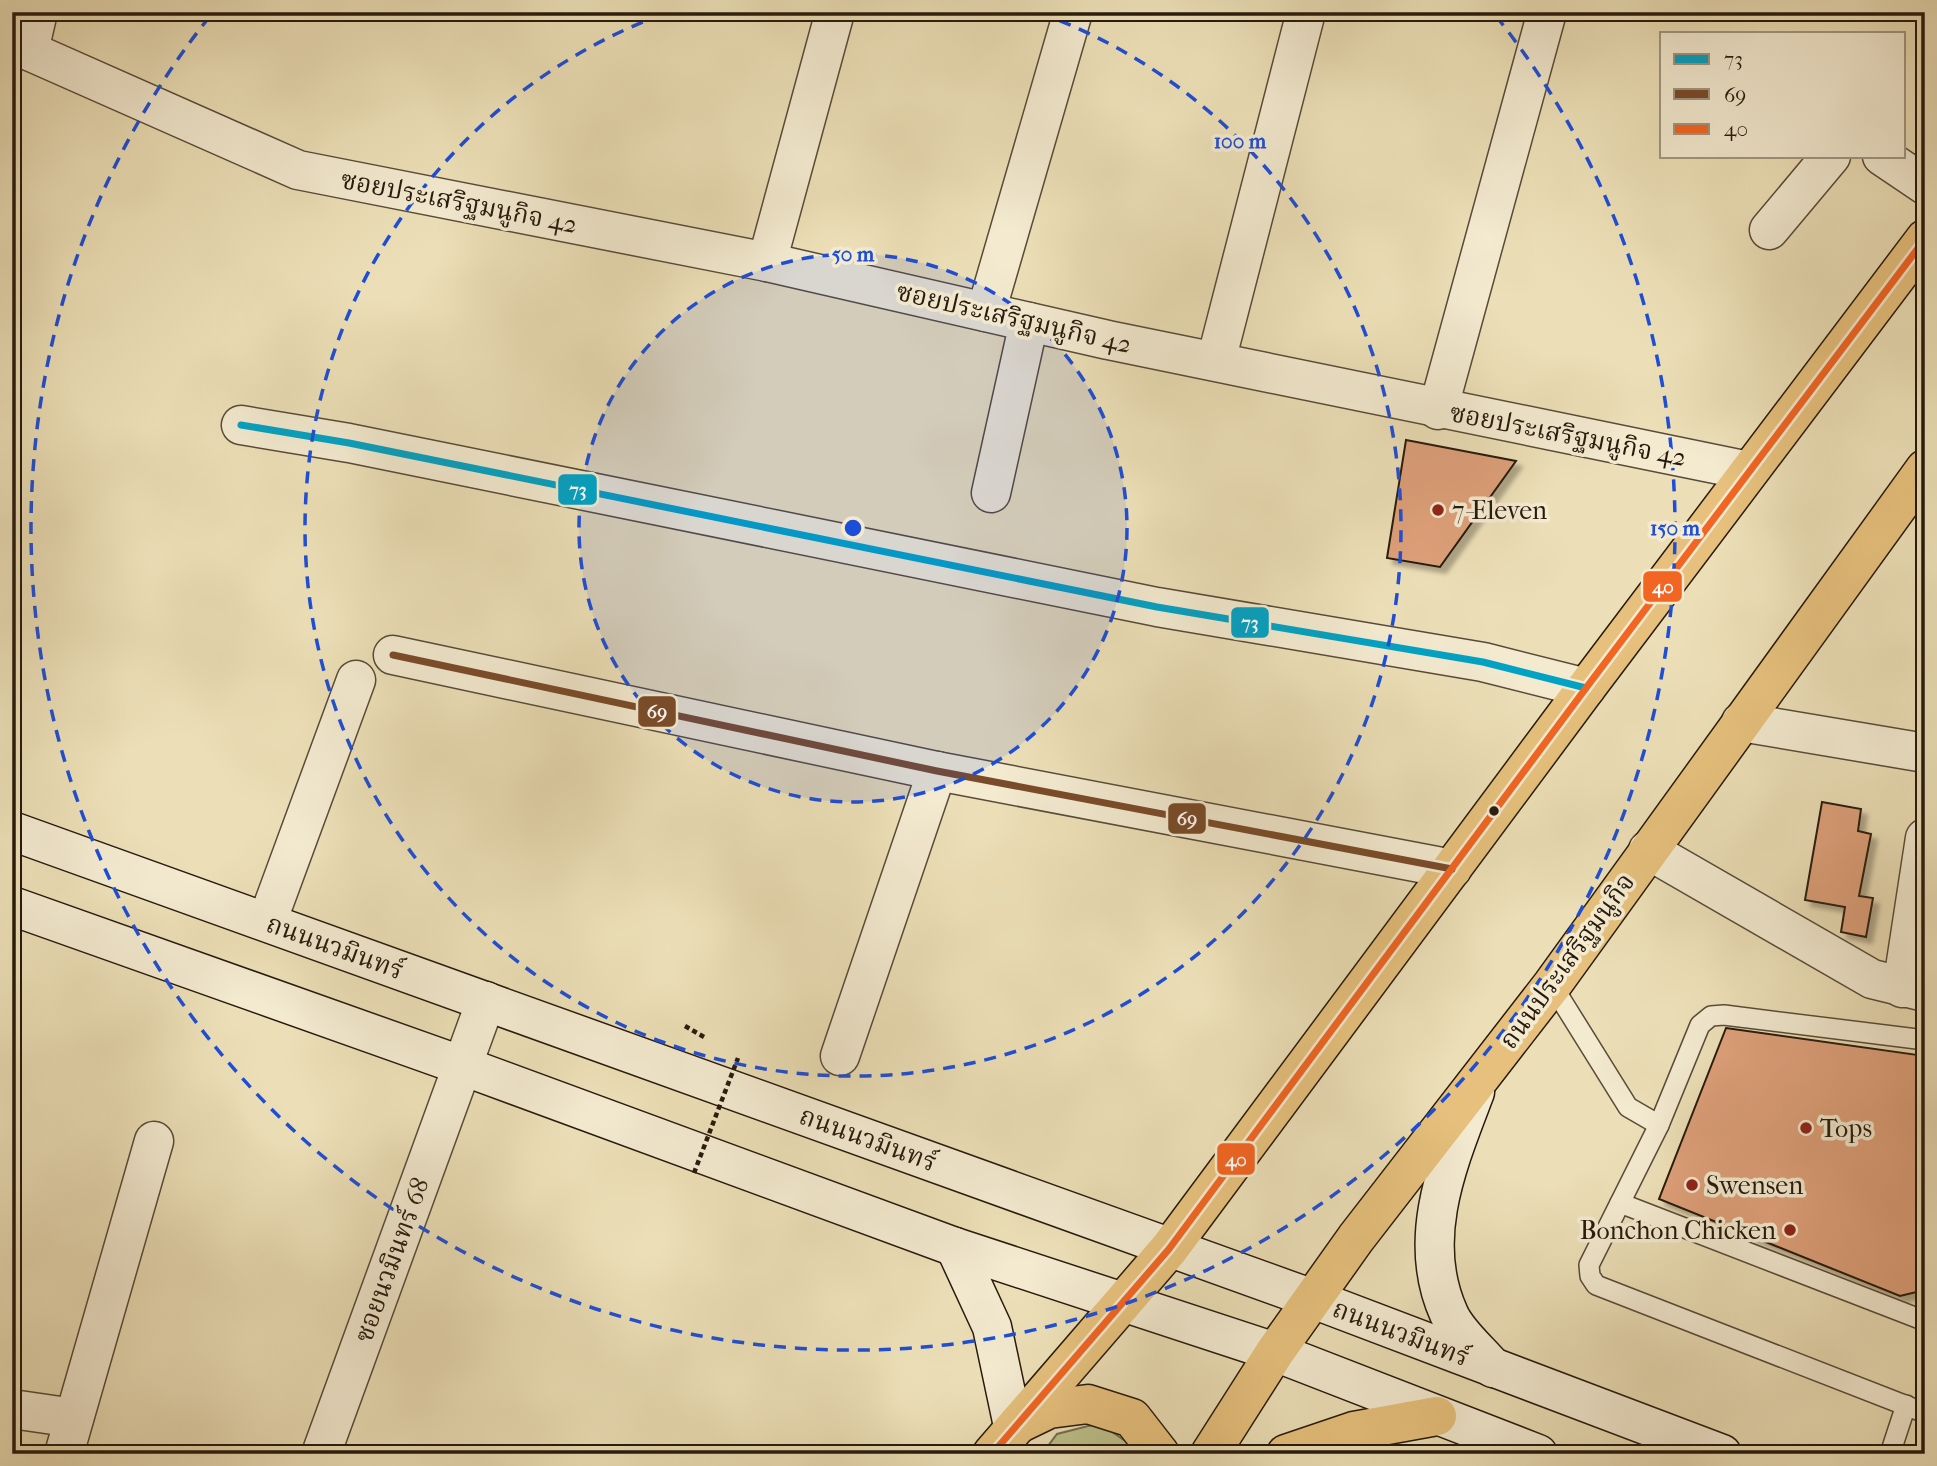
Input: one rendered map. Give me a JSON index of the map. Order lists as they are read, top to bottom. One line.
{"streets":{"main road":["ถนนประเสริฐมนูกิจ"],"street":["ซอยประเสริฐมนูกิจ 42","ถนนนวมินทร์","ซอยนวมินทร์ 68"]},"crossings":[["ถนนนวมินทร์","ถนนประเสริฐมนูกิจ"],["ถนนนวมินทร์","ซอยนวมินทร์ 68"]],"places":["7-Eleven","Tops","Swensen","Bonchon Chicken"],"lines":["transit line 40","transit line 73","transit line 69"],"legend":["73","69","40"],"rings":["100 m","50 m","150 m"]}
